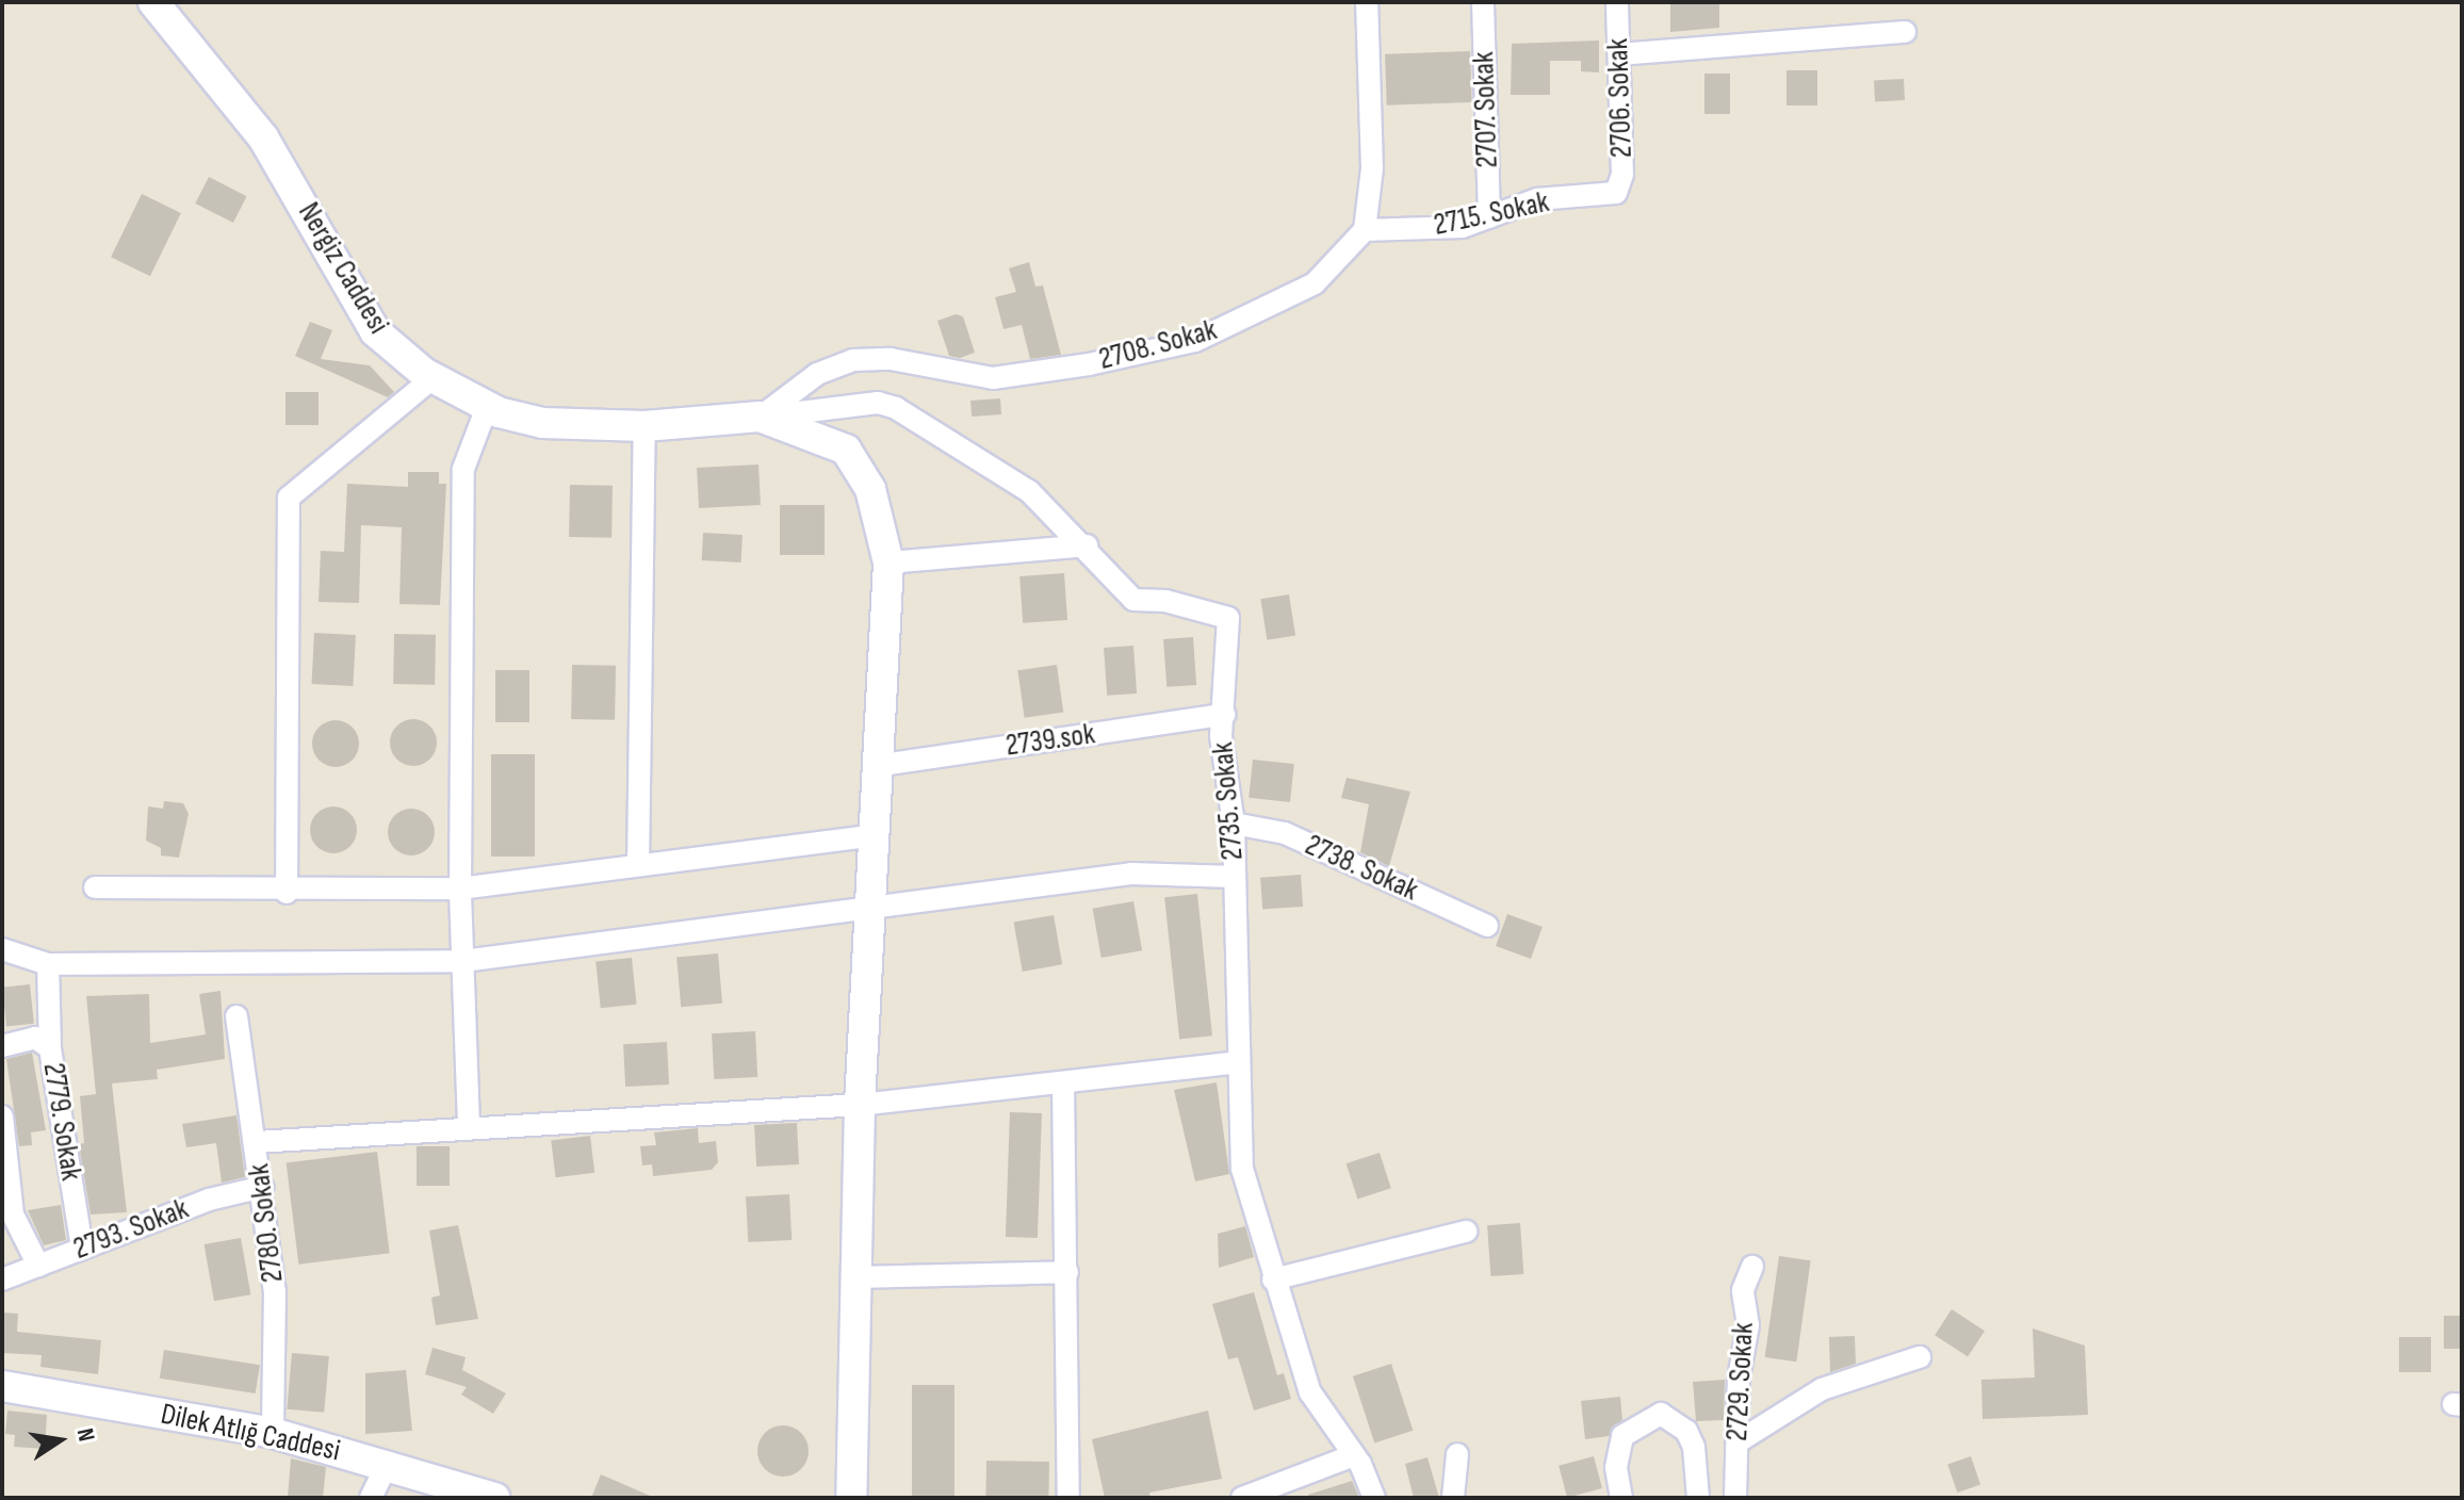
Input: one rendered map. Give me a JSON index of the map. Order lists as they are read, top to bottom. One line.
{"streets":{"street":["2706. Sokak","2707. Sokak","2715. Sokak","Nergiz Caddesi","2708. Sokak","2739.sok","2735. Sokak","2738. Sokak","2779. Sokak","2780. Sokak","2793. Sokak","2729. Sokak","Dilek Atlığ Caddesi"]},"crossings":[["2706. Sokak","2715. Sokak"],["2707. Sokak","2715. Sokak"],["2715. Sokak","2708. Sokak"],["Nergiz Caddesi","2708. Sokak"],["Nergiz Caddesi","2735. Sokak"],["2708. Sokak","2735. Sokak"],["2739.sok","2735. Sokak"],["2735. Sokak","2738. Sokak"],["2779. Sokak","2793. Sokak"],["2780. Sokak","2793. Sokak"],["2780. Sokak","Dilek Atlığ Caddesi"]],"north":"right"}
